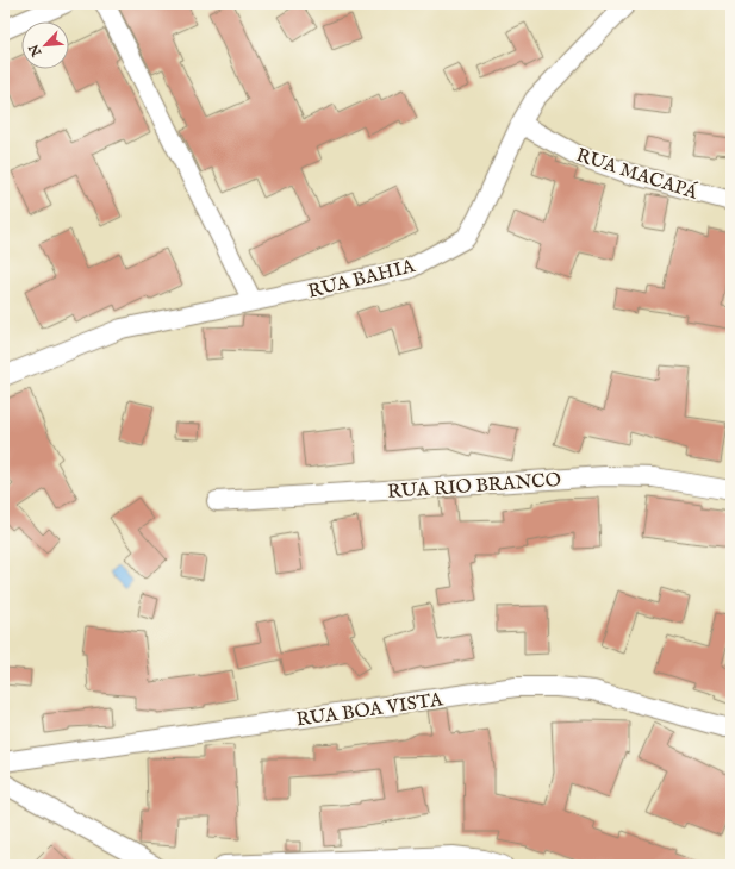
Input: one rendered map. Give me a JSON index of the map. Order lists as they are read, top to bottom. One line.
{"streets":{"street":["RUA MACAPÁ","RUA BAHIA","RUA RIO BRANCO","RUA BOA VISTA"]},"crossings":[["RUA MACAPÁ","RUA BAHIA"]],"north":"bottom left"}
